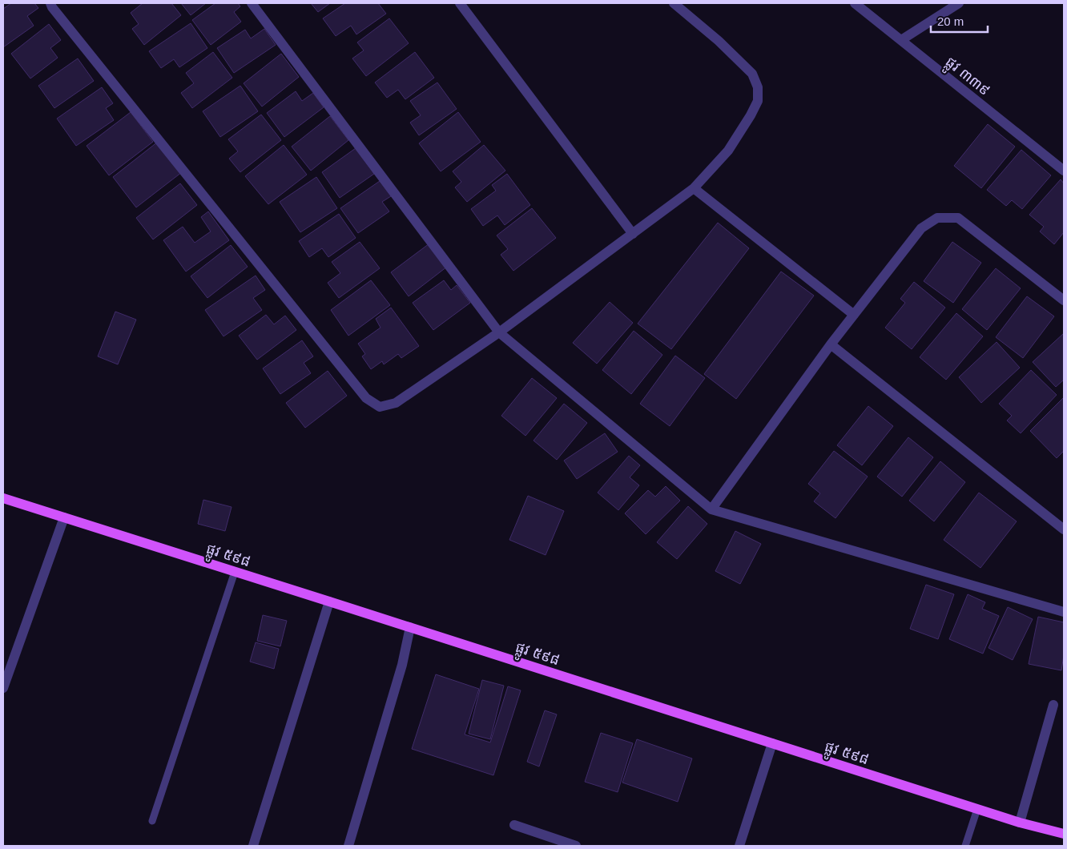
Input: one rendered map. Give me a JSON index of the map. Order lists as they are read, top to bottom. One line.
{"streets":{"main road":["ផ្លូវ ៥៩៨"],"street":["ផ្លូវ ៣៣៩"]},"scale_bar":"20 m"}
